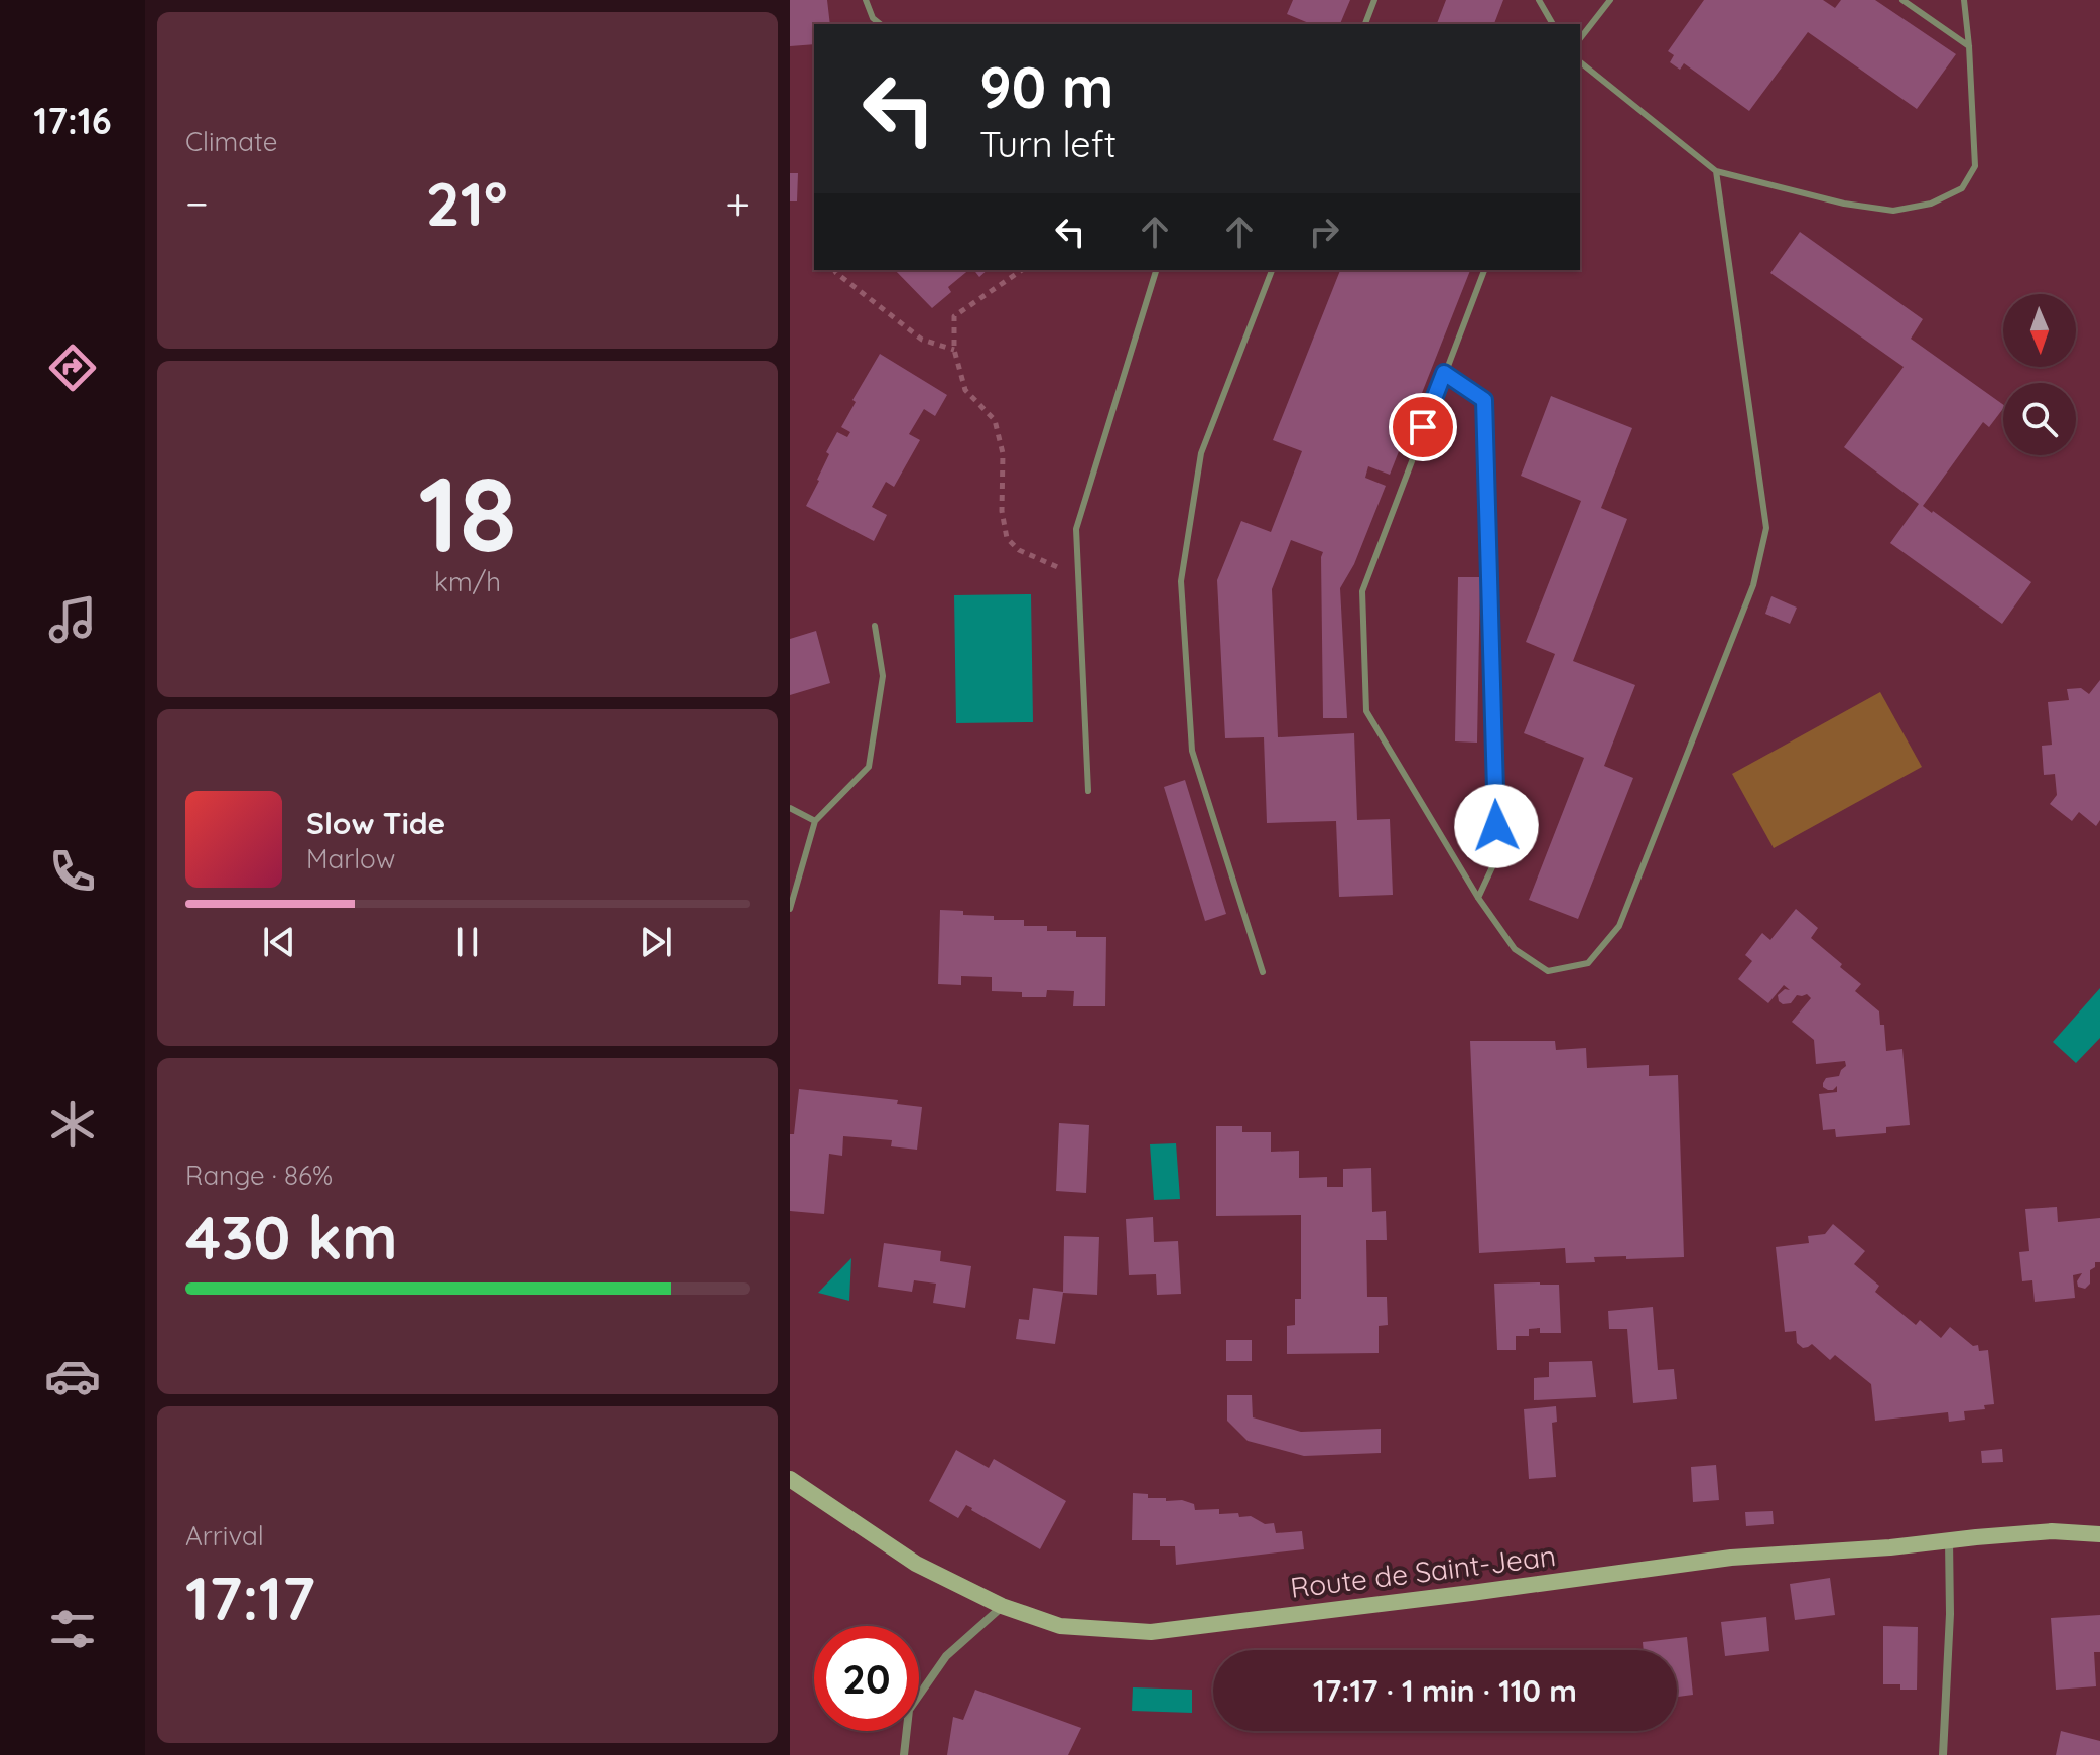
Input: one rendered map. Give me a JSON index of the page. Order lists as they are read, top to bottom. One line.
{"streets":{"street":["Route de Saint-Jean"]},"north":"bottom","page":{"tabs":"17:16","tile":["Climate",["18","km/h"],["Range · 86%","430 km"],["Arrival","17:17"]],"turn":["90 m","Turn left"],"heat":["−","21°","+"],"song":["Slow Tide","Marlow"],"limit":"20","trip":"17:17 · 1 min · 110 m"}}
